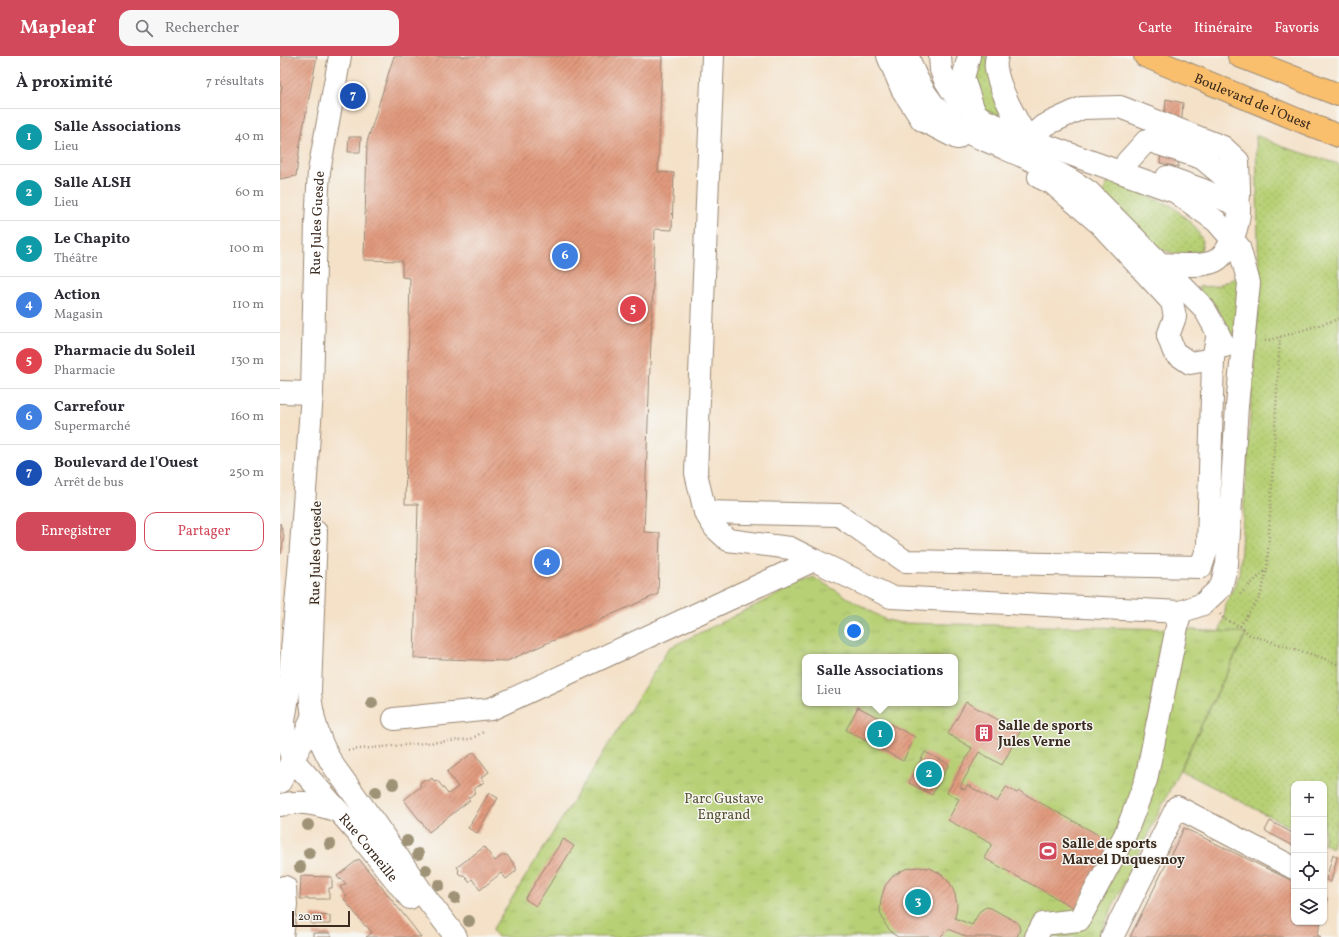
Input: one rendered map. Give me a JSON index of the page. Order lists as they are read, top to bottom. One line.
{"streets":{"main road":["Boulevard de l'Ouest"],"street":["Rue Jules Guesde","Rue Corneille"]},"crossings":[["Rue Jules Guesde","Rue Corneille"]],"parks":["Parc Gustave Engrand"],"places":{"building":["Salle de sports Jules Verne"],"sports":["Salle de sports Marcel Duquesnoy"]},"scale_bar":"20 m","page":{"header":"Mapleaf","search":"Rechercher","nav":["Carte","Itinéraire","Favoris"],"heading":["À proximité","7 résultats"],"pins":["7","6","5","4","1","2","3"],"list":[{"mark":"1","name":"Salle Associations","note":"Lieu","value":"40 m"},{"mark":"2","name":"Salle ALSH","note":"Lieu","value":"60 m"},{"mark":"3","name":"Le Chapito","note":"Théâtre","value":"100 m"},{"mark":"4","name":"Action","note":"Magasin","value":"110 m"},{"mark":"5","name":"Pharmacie du Soleil","note":"Pharmacie","value":"130 m"},{"mark":"6","name":"Carrefour","note":"Supermarché","value":"160 m"},{"mark":"7","name":"Boulevard de l'Ouest","note":"Arrêt de bus","value":"250 m"}],"buttons":["Enregistrer","Partager"],"popup":["Salle Associations","Lieu"],"map_buttons":["+","−"],"scale":"20 m"}}
